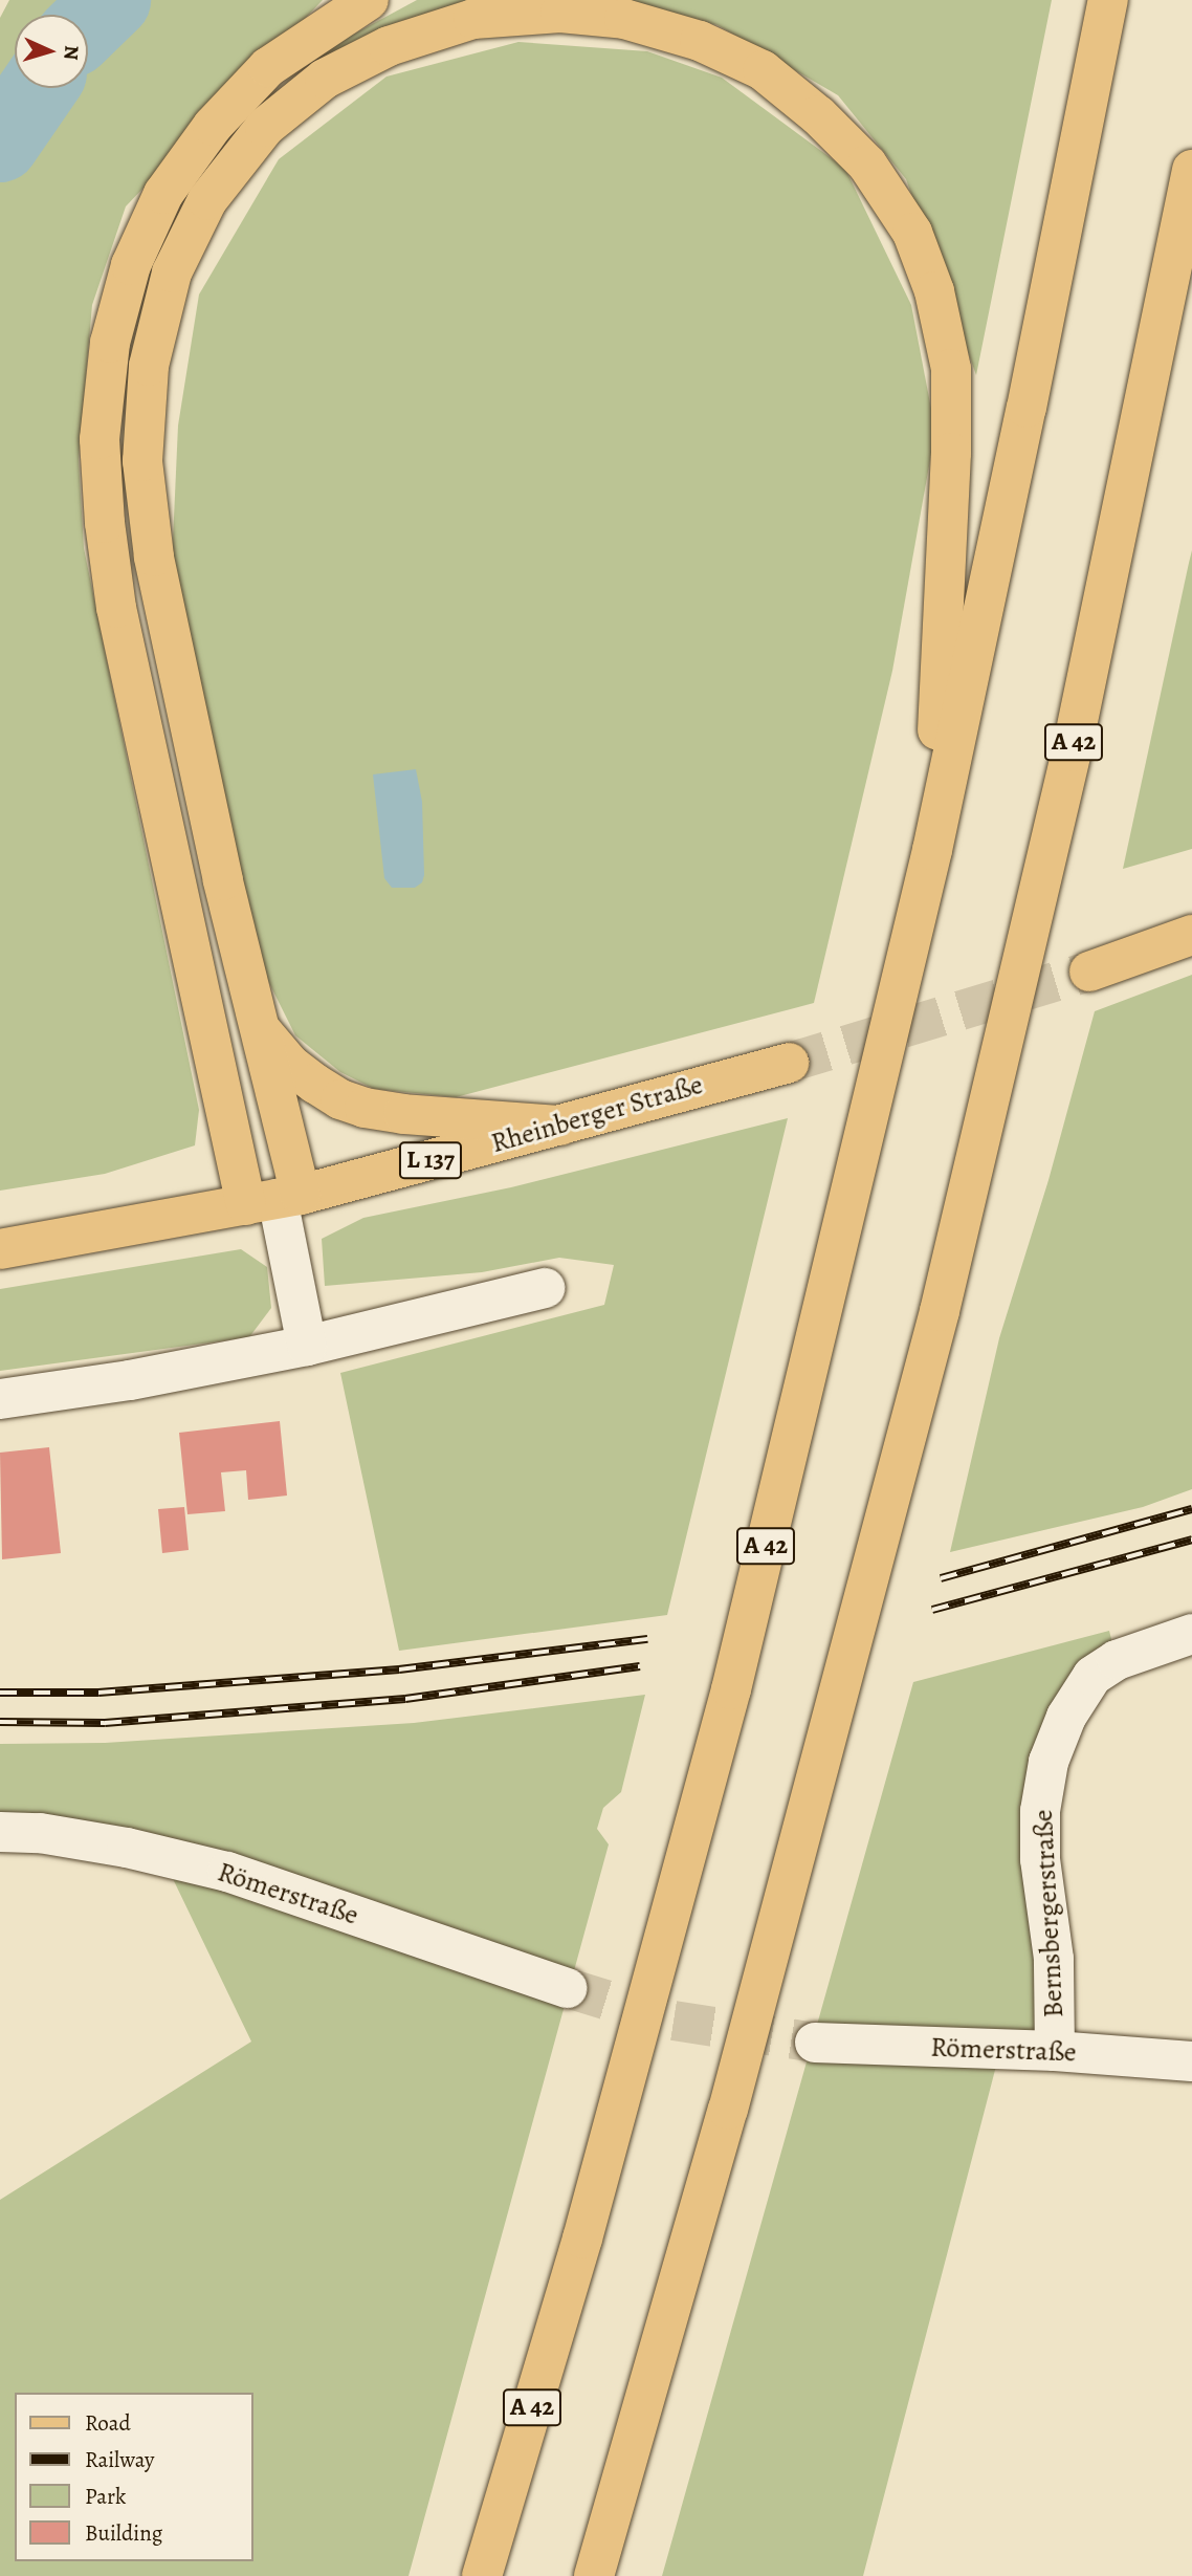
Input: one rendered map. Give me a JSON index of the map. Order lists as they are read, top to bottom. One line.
{"streets":{"main road":["A 42","Rheinberger Straße","L 137"],"street":["Römerstraße","Bernsbergerstraße"]},"crossings":[["Römerstraße","Bernsbergerstraße"]],"legend":["Road","Railway","Park","Building"],"north":"right"}
